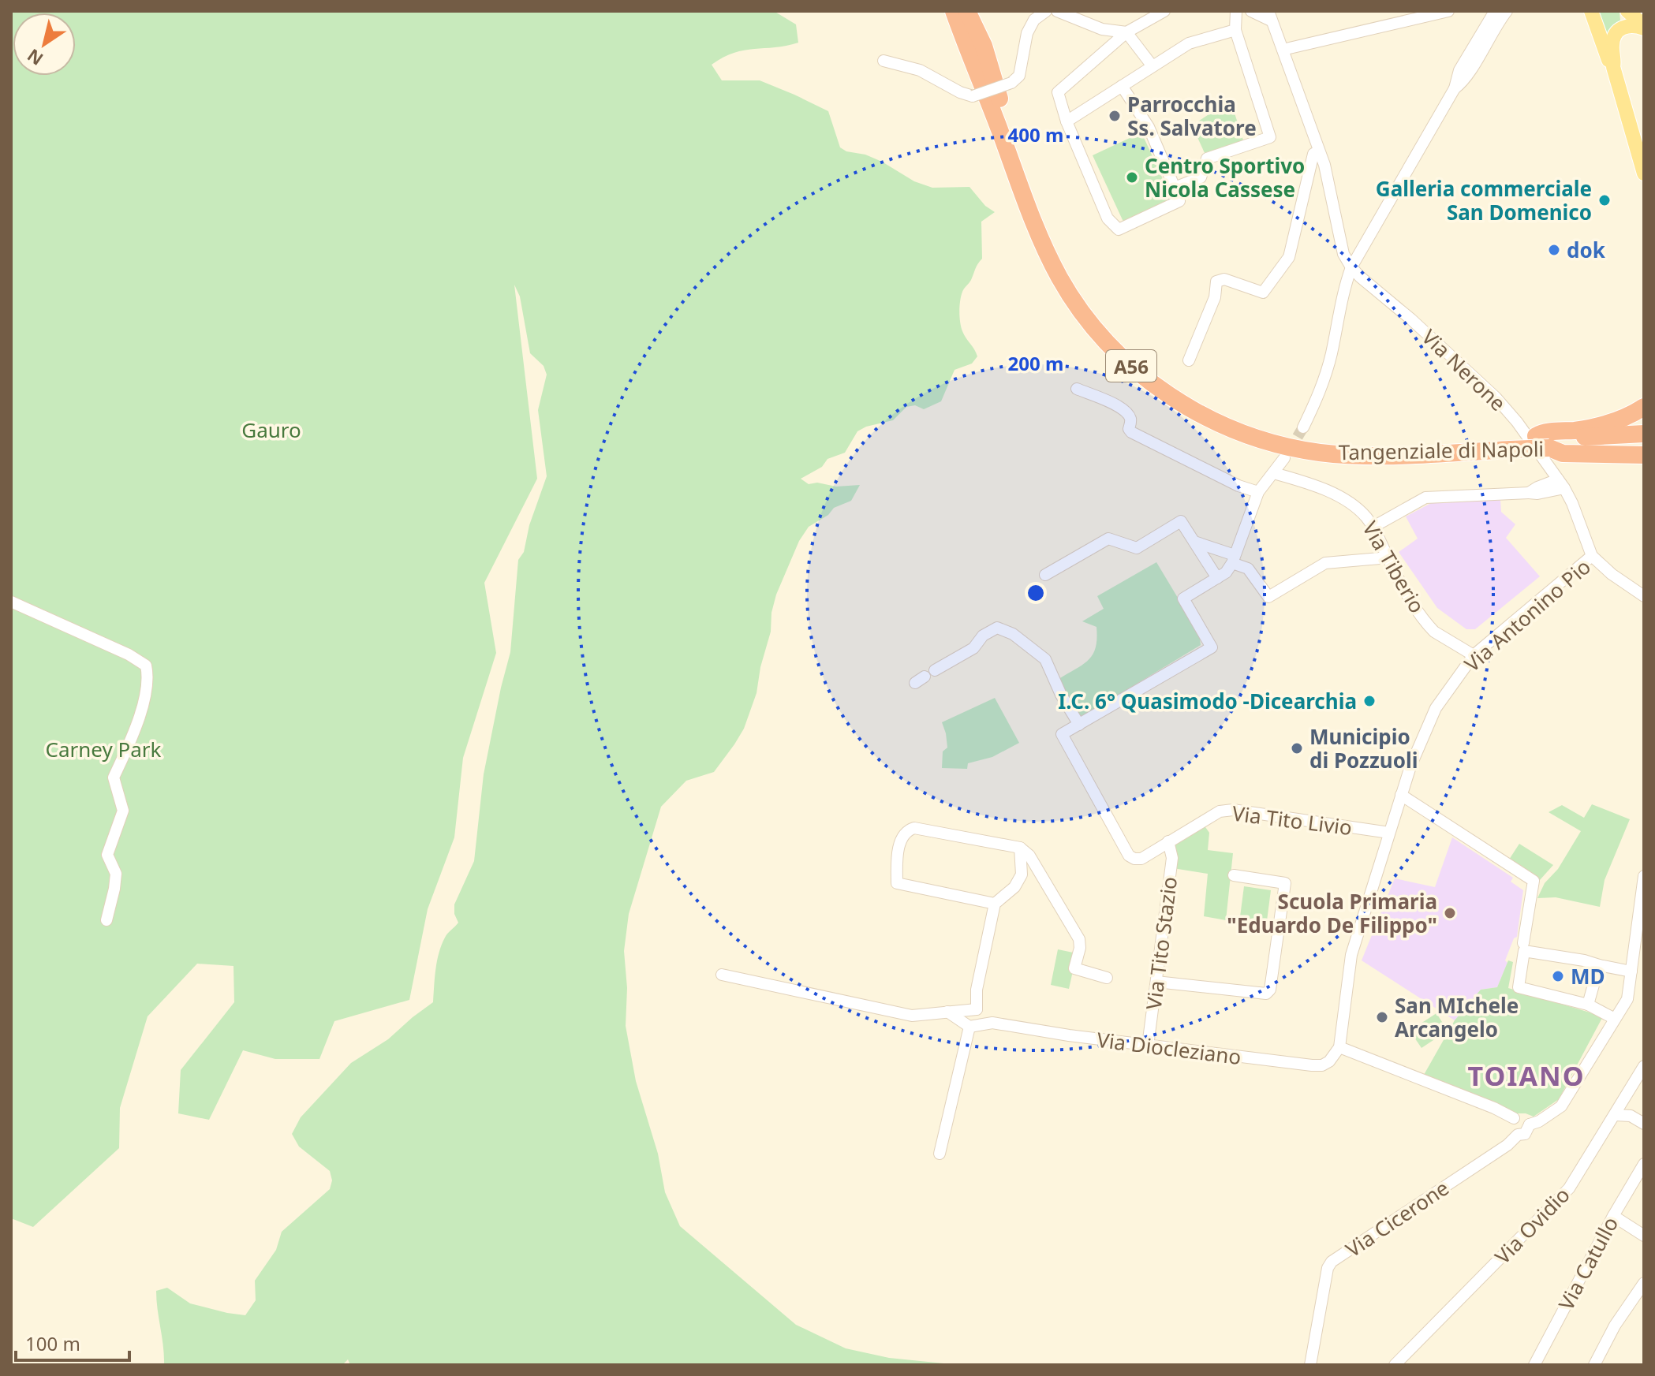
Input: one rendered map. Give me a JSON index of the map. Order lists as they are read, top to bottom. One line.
{"streets":{"highway":["A56","Tangenziale di Napoli"],"street":["Via Nerone","Via Tiberio","Via Antonino Pio","Via Tito Livio","Via Tito Stazio","Via Diocleziano","Via Cicerone","Via Ovidio","Via Catullo"]},"crossings":[["Via Nerone","Via Antonino Pio"],["Via Tiberio","Via Antonino Pio"],["Via Antonino Pio","Via Tito Livio"],["Via Antonino Pio","Via Diocleziano"],["Via Tito Livio","Via Tito Stazio"],["Via Tito Stazio","Via Diocleziano"]],"districts":["TOIANO"],"parks":["Gauro","Carney Park"],"places":["Parrocchia Ss. Salvatore","Centro Sportivo Nicola Cassese","Galleria commerciale San Domenico","dok","I.C. 6° Quasimodo -Dicearchia","Municipio di Pozzuoli","Scuola Primaria \"Eduardo De Filippo\"","MD","San MIchele Arcangelo"],"scale_bar":"100 m","north":"bottom left","rings":["400 m","200 m"]}
